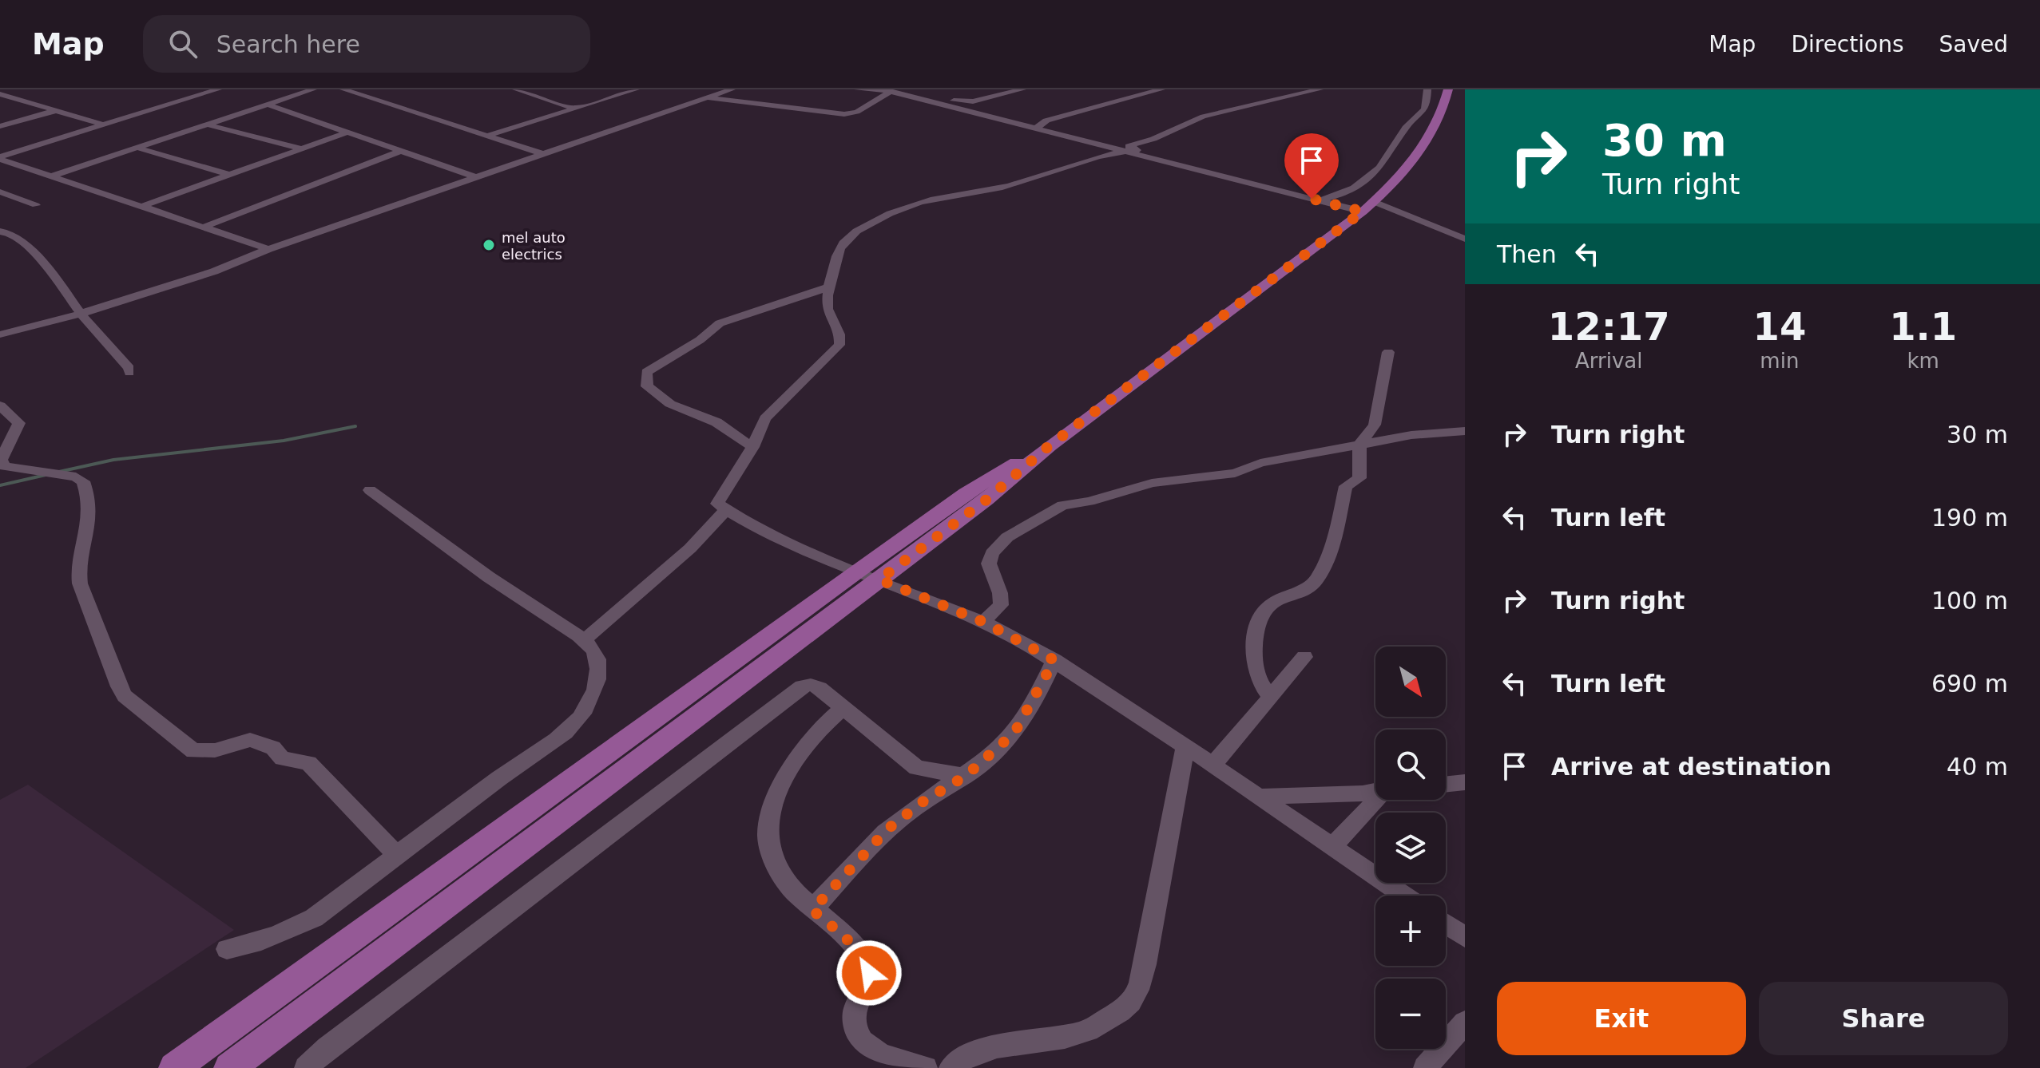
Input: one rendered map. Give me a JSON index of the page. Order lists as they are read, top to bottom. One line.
{"places":["mel auto electrics"],"north":"bottom right","page":{"header":"Map","search":"Search here","nav":["Map","Directions","Saved"],"turn":["30 m","Turn right"],"then":"Then","eta":["12:17","Arrival","14","min","1.1","km"],"list":[{"name":"Turn right","value":"30 m"},{"name":"Turn left","value":"190 m"},{"name":"Turn right","value":"100 m"},{"name":"Turn left","value":"690 m"},{"name":"Arrive at destination","value":"40 m"}],"map_buttons":["+","−"],"buttons":["Exit","Share"]}}
